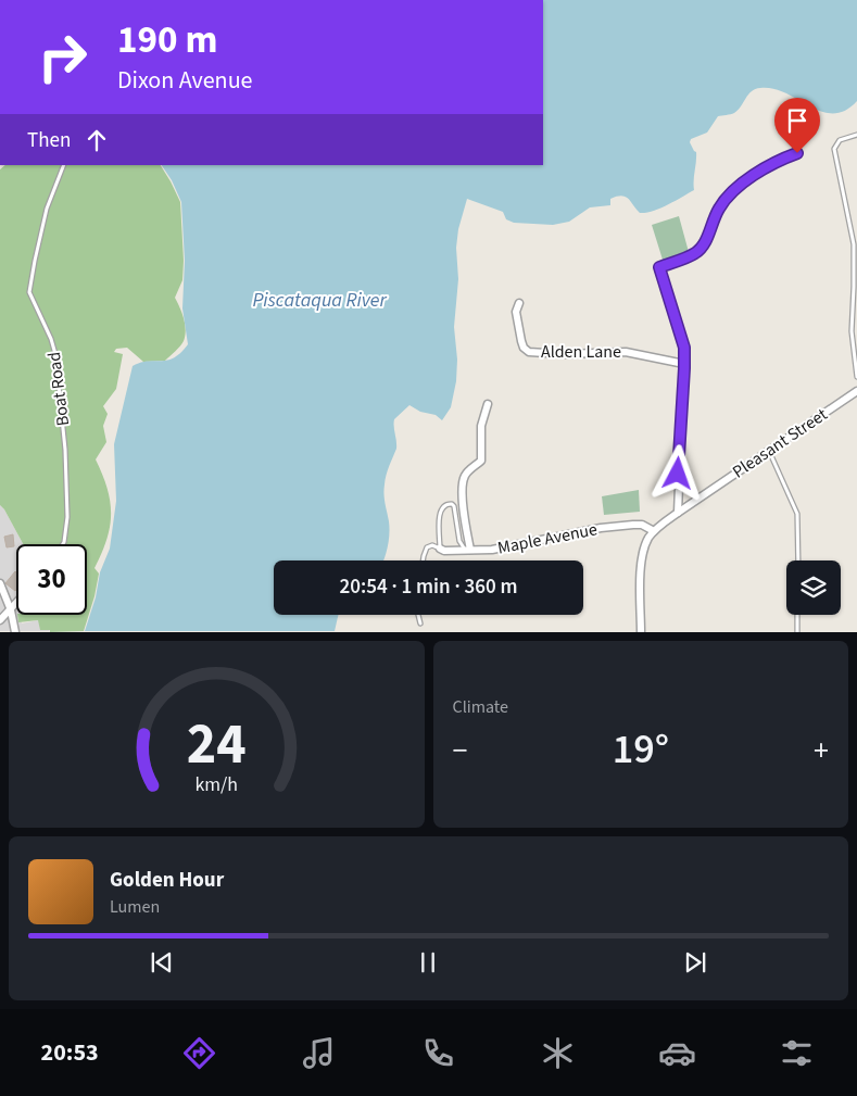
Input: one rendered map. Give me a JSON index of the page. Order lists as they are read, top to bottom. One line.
{"streets":{"street":["Alden Lane","Pleasant Street","Maple Avenue"],"lane":["Boat Road"]},"crossings":[["Pleasant Street","Maple Avenue"]],"water":["Piscataqua River"],"page":{"turn":["190 m","Dixon Avenue"],"then":"Then","limit":"30","trip":"20:54 · 1 min · 360 m","tile":"Climate","heat":["−","19°","+"],"song":["Golden Hour","Lumen"],"tabs":"20:53","gauge":["24","km/h"]}}
